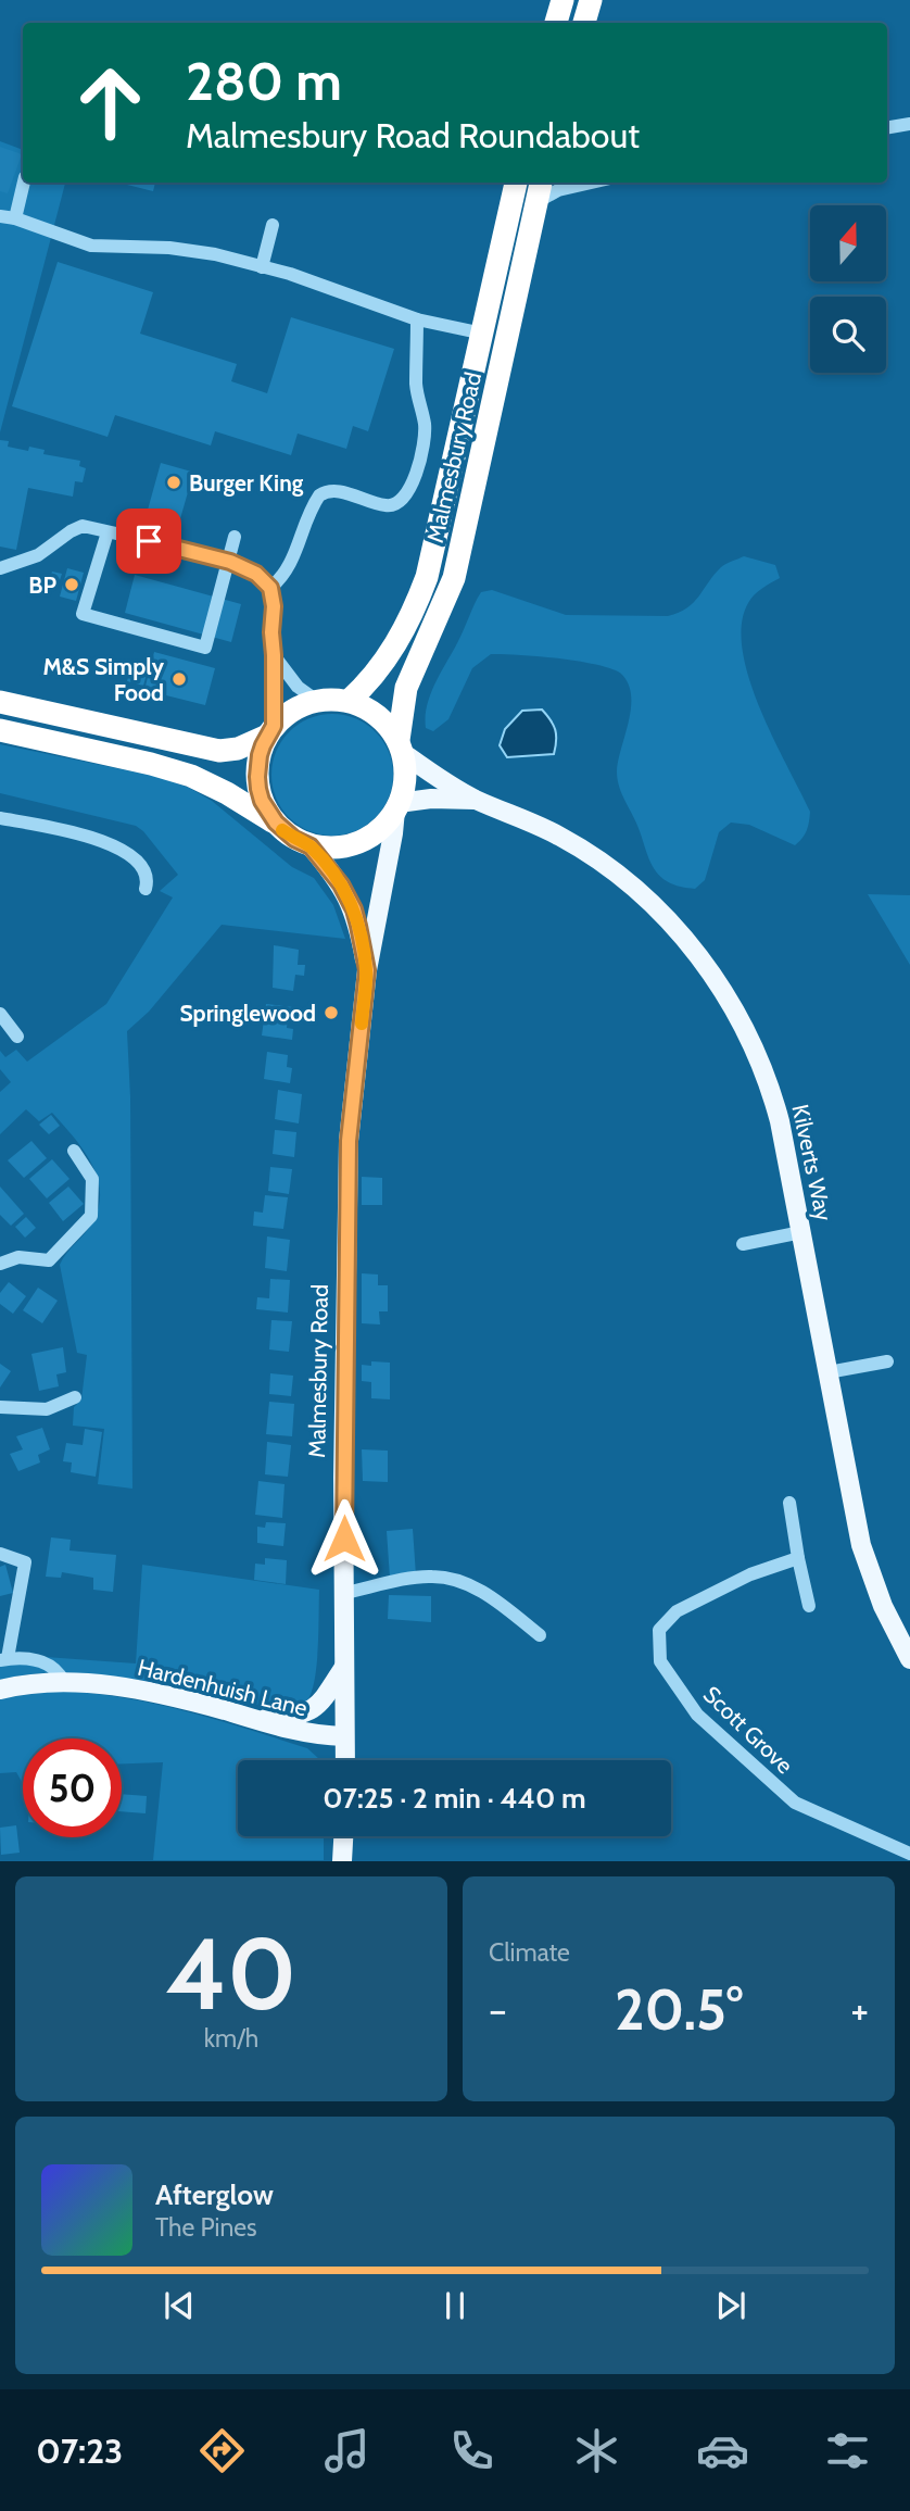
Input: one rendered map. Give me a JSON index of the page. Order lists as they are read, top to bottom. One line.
{"streets":{"highway":["Malmesbury Road"],"main road":["Kilverts Way","Hardenhuish Lane"],"street":["Scott Grove"]},"crossings":[["Malmesbury Road","Kilverts Way"],["Malmesbury Road","Hardenhuish Lane"]],"places":["Burger King","BP","M&S Simply Food","Springlewood"],"north":"top","page":{"turn":["280 m","Malmesbury Road Roundabout"],"limit":"50","trip":"07:25 · 2 min · 440 m","tile":[["40","km/h"],"Climate"],"heat":["−","20.5°","+"],"song":["Afterglow","The Pines"],"tabs":"07:23"}}
